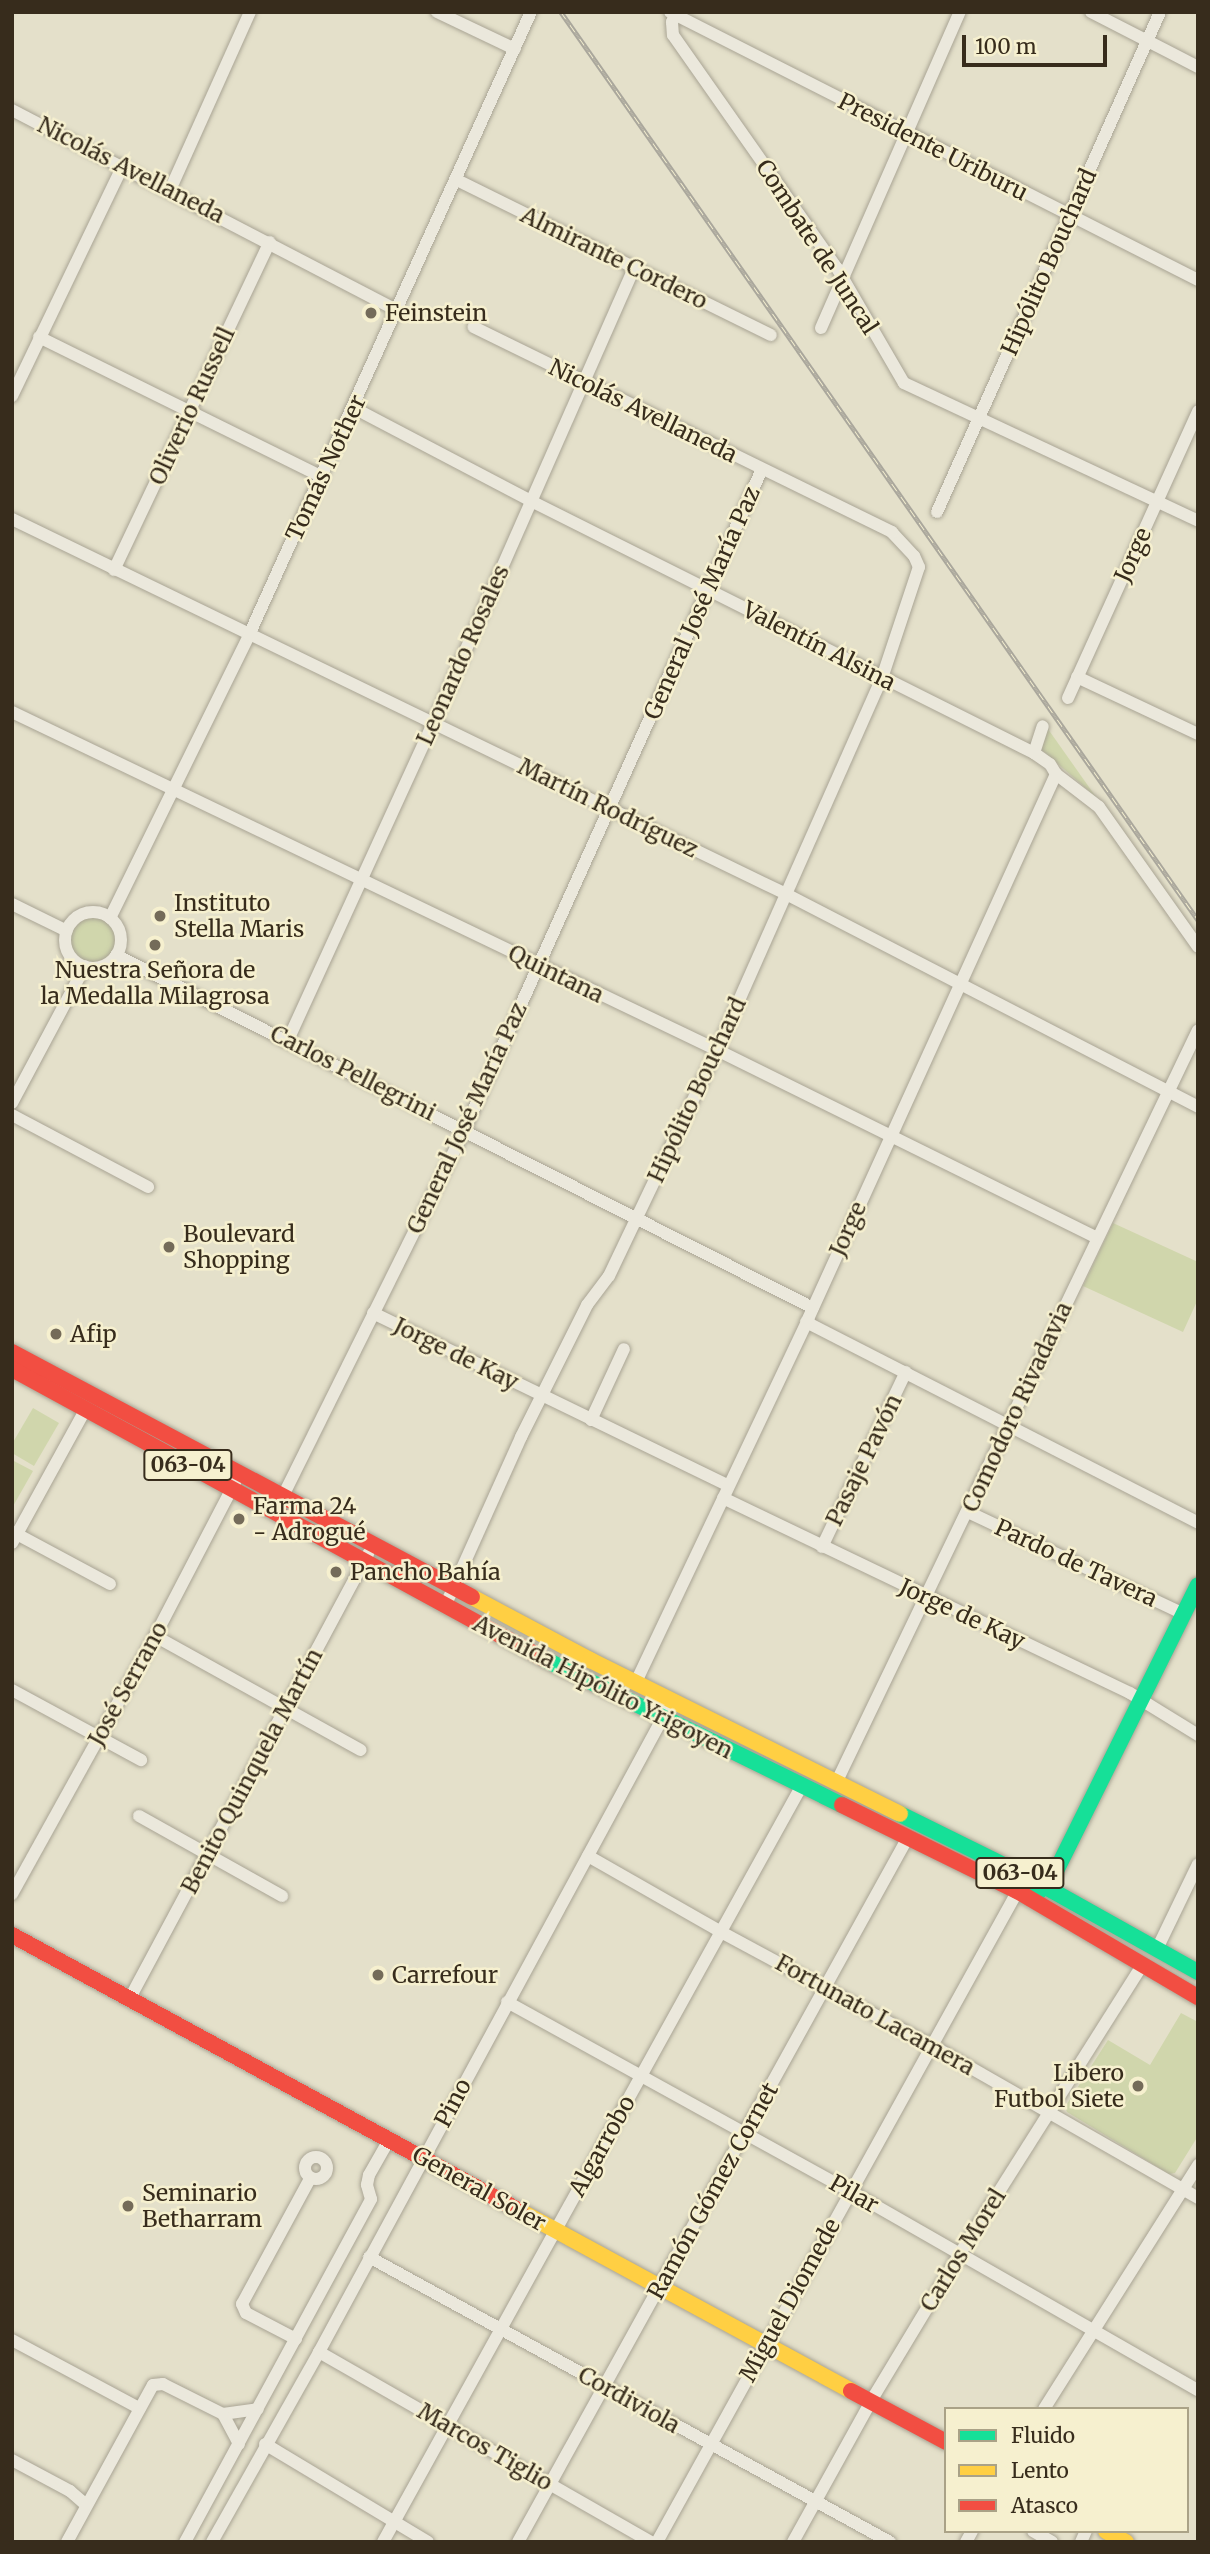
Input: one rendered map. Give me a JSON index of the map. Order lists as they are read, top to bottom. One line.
{"streets":{"main road":["063-04","Avenida Hipólito Yrigoyen","General Soler"],"street":["Presidente Uriburu","Nicolás Avellaneda","Combate de Juncal","Almirante Cordero","Hipólito Bouchard","Oliverio Russell","Tomás Nother","Jorge","General José María Paz","Valentín Alsina","Leonardo Rosales","Martín Rodríguez","Quintana","Carlos Pellegrini","Jorge de Kay","Comodoro Rivadavia","Pasaje Pavón","Pardo de Tavera","José Serrano","Benito Quinquela Martín","Fortunato Lacamera","Pino","Algarrobo","Ramón Gómez Cornet","Pilar","Carlos Morel","Miguel Diomede","Cordiviola","Marcos Tiglio"]},"crossings":[["Presidente Uriburu","Combate de Juncal"],["Presidente Uriburu","Hipólito Bouchard"],["Nicolás Avellaneda","Hipólito Bouchard"],["Nicolás Avellaneda","Oliverio Russell"],["Nicolás Avellaneda","Tomás Nother"],["Nicolás Avellaneda","General José María Paz"],["Nicolás Avellaneda","Leonardo Rosales"],["Combate de Juncal","Hipólito Bouchard"],["Combate de Juncal","Jorge"],["Almirante Cordero","Tomás Nother"],["Almirante Cordero","Leonardo Rosales"],["Hipólito Bouchard","Valentín Alsina"],["Hipólito Bouchard","Martín Rodríguez"],["Hipólito Bouchard","Quintana"],["Hipólito Bouchard","Carlos Pellegrini"],["Hipólito Bouchard","Jorge de Kay"],["Hipólito Bouchard","Avenida Hipólito Yrigoyen"],["Oliverio Russell","Martín Rodríguez"],["Tomás Nother","Valentín Alsina"],["Tomás Nother","Martín Rodríguez"],["Tomás Nother","Quintana"],["Tomás Nother","Carlos Pellegrini"],["Jorge","Valentín Alsina"],["Jorge","Martín Rodríguez"],["Jorge","Quintana"],["Jorge","Carlos Pellegrini"],["Jorge","Jorge de Kay"],["Jorge","Avenida Hipólito Yrigoyen"],["General José María Paz","Valentín Alsina"],["General José María Paz","Martín Rodríguez"],["General José María Paz","Quintana"],["General José María Paz","Carlos Pellegrini"],["General José María Paz","Jorge de Kay"],["General José María Paz","Avenida Hipólito Yrigoyen"],["Valentín Alsina","Leonardo Rosales"],["Leonardo Rosales","Martín Rodríguez"],["Leonardo Rosales","Quintana"],["Leonardo Rosales","Carlos Pellegrini"],["Martín Rodríguez","Comodoro Rivadavia"],["Quintana","Comodoro Rivadavia"],["Jorge de Kay","Comodoro Rivadavia"],["Jorge de Kay","Pasaje Pavón"],["Comodoro Rivadavia","Pardo de Tavera"],["Comodoro Rivadavia","Avenida Hipólito Yrigoyen"],["José Serrano","Avenida Hipólito Yrigoyen"],["Avenida Hipólito Yrigoyen","Benito Quinquela Martín"],["Avenida Hipólito Yrigoyen","Pino"],["Avenida Hipólito Yrigoyen","Algarrobo"],["Avenida Hipólito Yrigoyen","Ramón Gómez Cornet"],["Avenida Hipólito Yrigoyen","Carlos Morel"],["Avenida Hipólito Yrigoyen","Miguel Diomede"],["Benito Quinquela Martín","General Soler"],["Fortunato Lacamera","Pino"],["Fortunato Lacamera","Algarrobo"],["Fortunato Lacamera","Ramón Gómez Cornet"],["Fortunato Lacamera","Carlos Morel"],["Fortunato Lacamera","Miguel Diomede"],["Pino","General Soler"],["Pino","Pilar"],["Pino","Cordiviola"],["Pino","Marcos Tiglio"],["Algarrobo","General Soler"],["Algarrobo","Pilar"],["Algarrobo","Cordiviola"],["Algarrobo","Marcos Tiglio"],["General Soler","Ramón Gómez Cornet"],["General Soler","Carlos Morel"],["General Soler","Miguel Diomede"],["Ramón Gómez Cornet","Pilar"],["Ramón Gómez Cornet","Cordiviola"],["Ramón Gómez Cornet","Marcos Tiglio"],["Pilar","Carlos Morel"],["Pilar","Miguel Diomede"],["Carlos Morel","Cordiviola"],["Miguel Diomede","Cordiviola"]],"places":["Feinstein","Instituto Stella Maris","Nuestra Señora de la Medalla Milagrosa","Boulevard Shopping","Afip","Farma 24 - Adrogué","Pancho Bahía","Carrefour","Libero Futbol Siete","Seminario Betharram"],"legend":["Fluido","Lento","Atasco"],"scale_bar":"100 m"}
